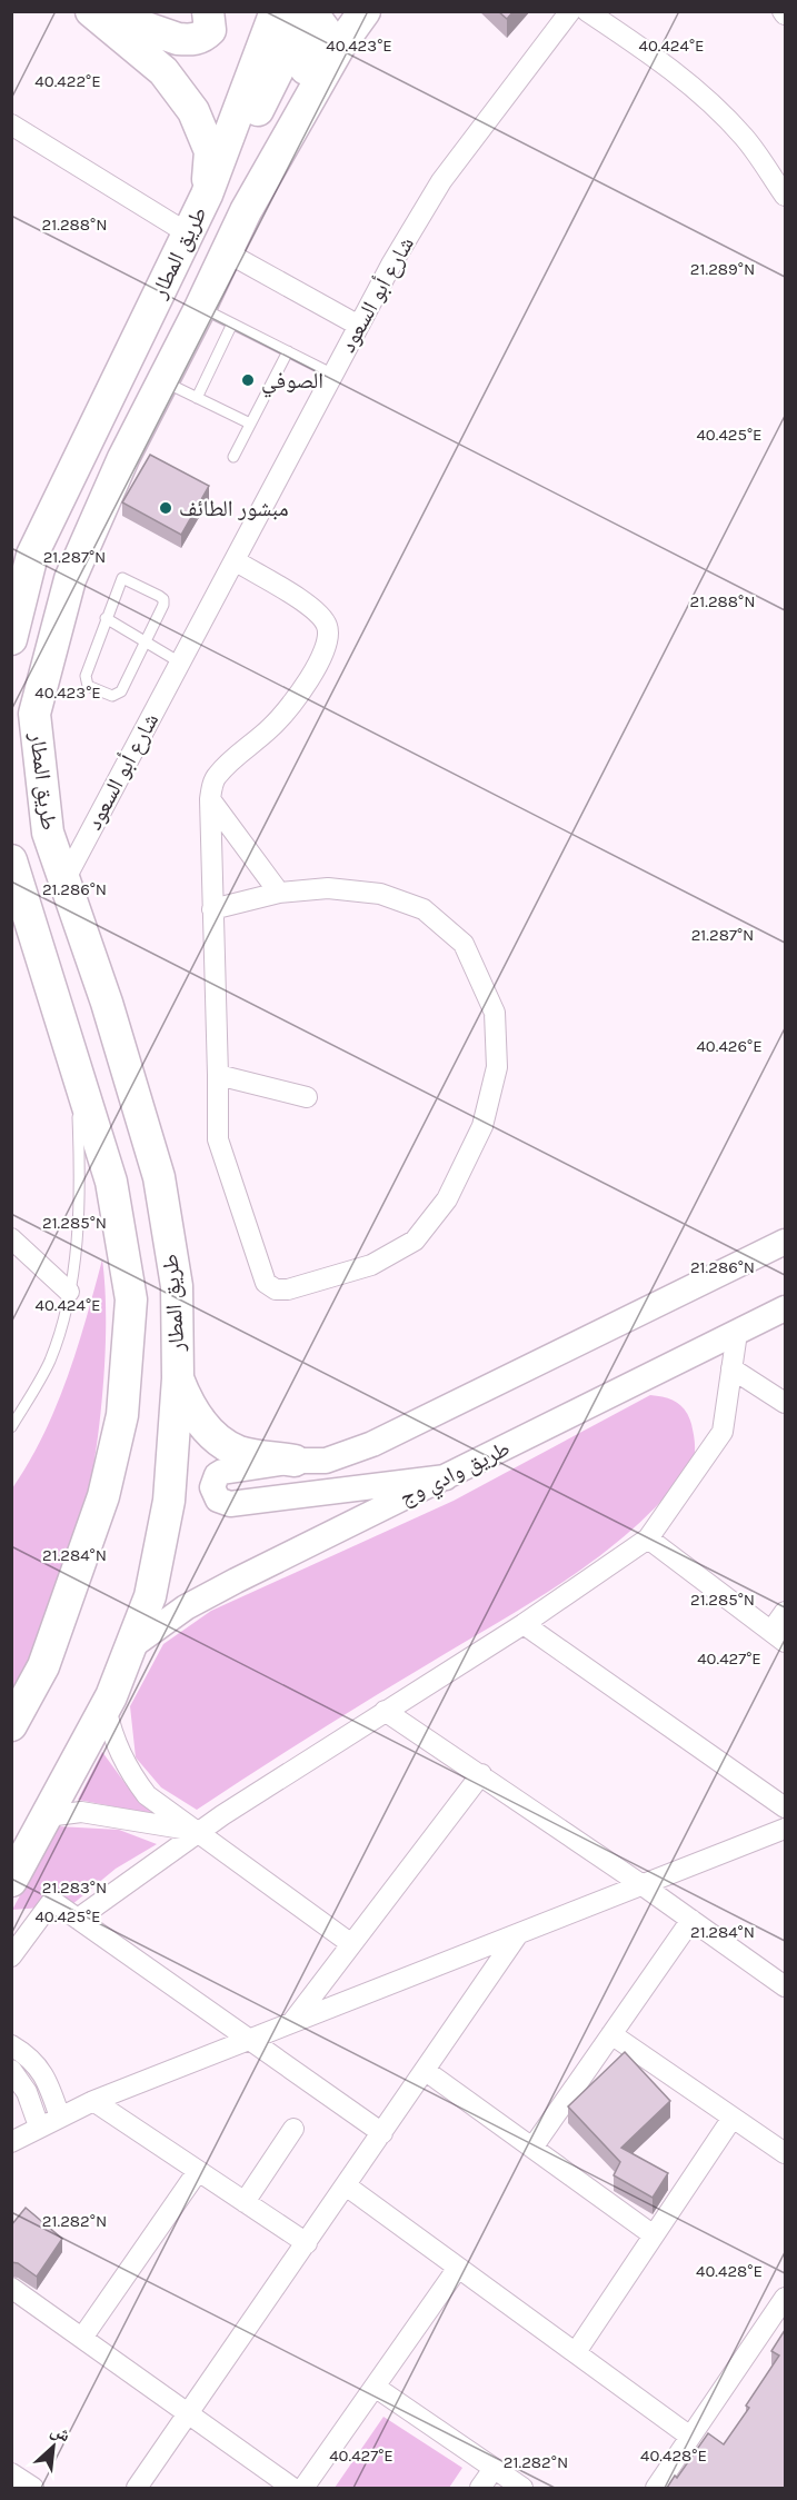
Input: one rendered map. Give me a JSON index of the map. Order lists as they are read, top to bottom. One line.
{"streets":{"main road":["طريق المطار"],"street":["شارع أبو السعود","طريق وادي وج"]},"crossings":[["طريق المطار","شارع أبو السعود"]],"places":["الصوفي","مبشور الطائف"],"north":"top right","coordinates":["40.423°E","40.424°E","40.422°E","21.288°N","21.289°N","40.425°E","21.287°N","21.286°N","40.426°E","21.285°N","21.284°N","40.427°E","21.283°N","21.282°N","40.428°E"]}
